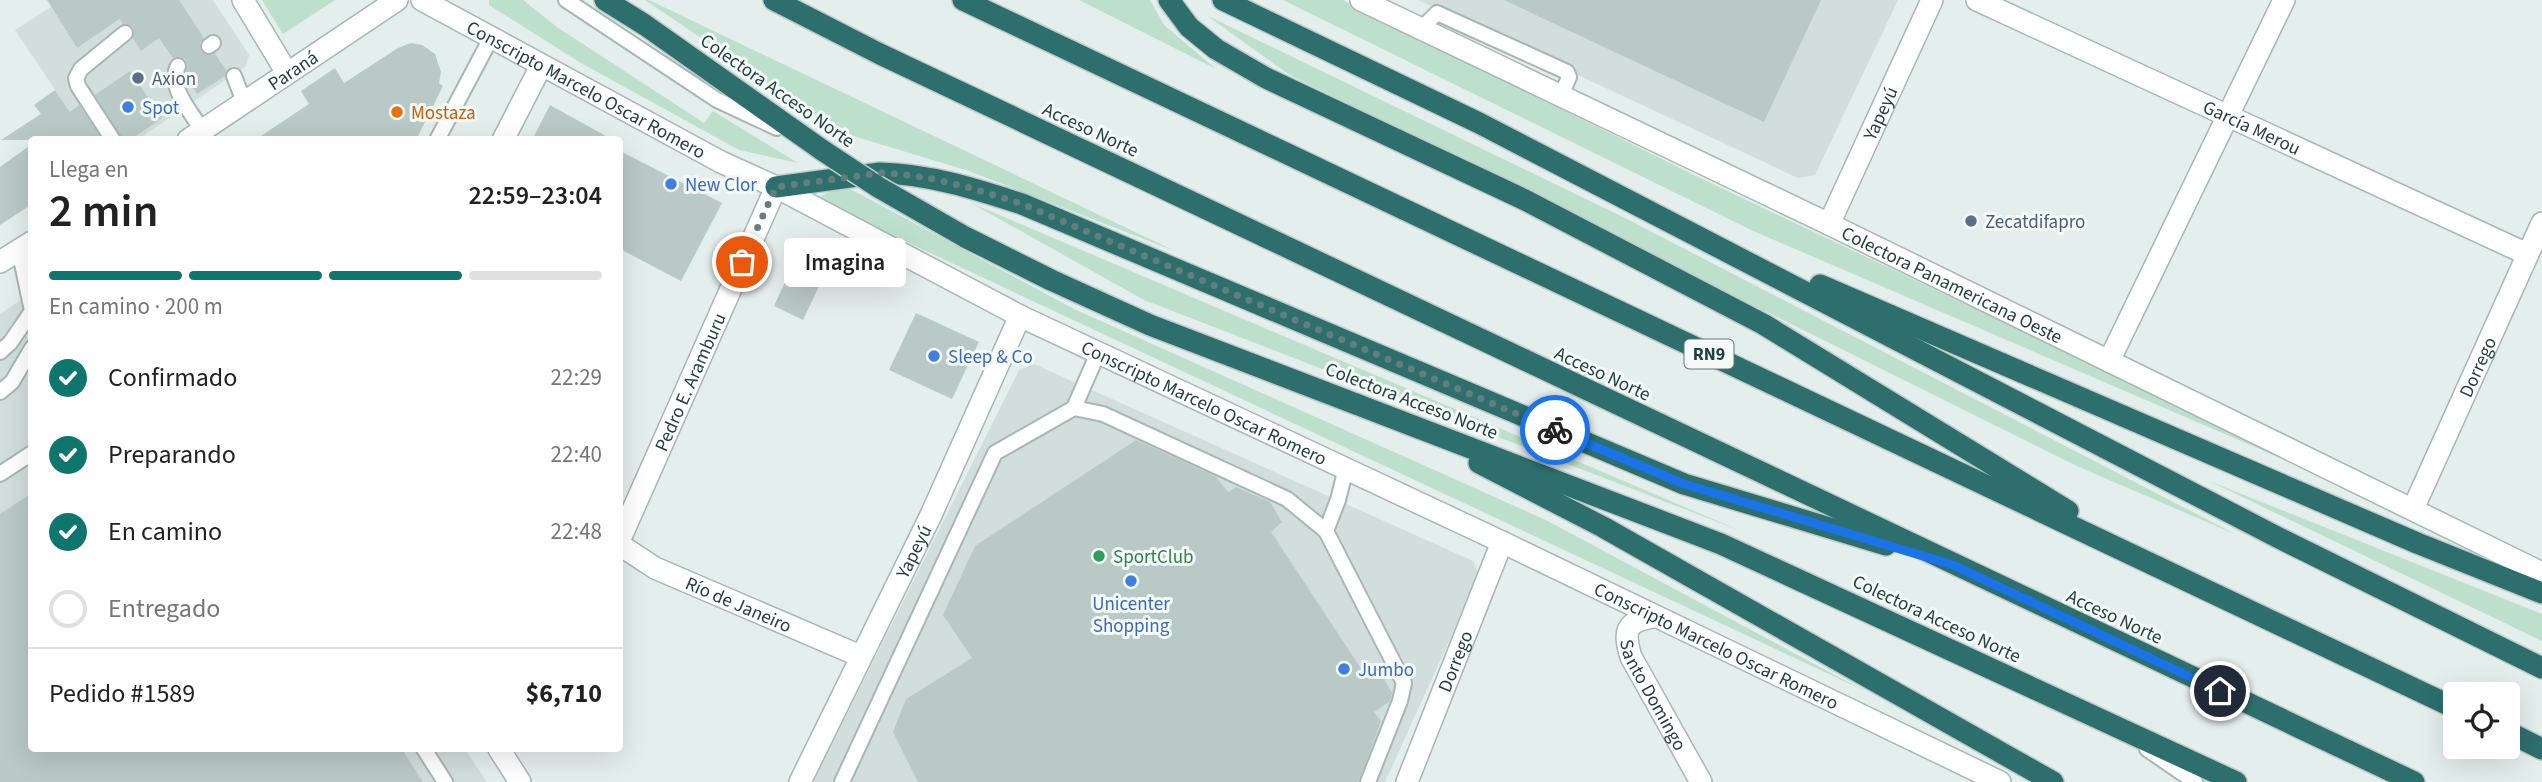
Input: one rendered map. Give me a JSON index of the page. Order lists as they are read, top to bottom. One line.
{"streets":{"highway":["Colectora Acceso Norte","Acceso Norte","RN9"],"street":["Paraná","Conscripto Marcelo Oscar Romero","Yapeyú","García Merou","Colectora Panamericana Oeste","Dorrego","Pedro E. Aramburu","Río de Janeiro","Santo Domingo"]},"crossings":[["Conscripto Marcelo Oscar Romero","Yapeyú"],["Conscripto Marcelo Oscar Romero","Dorrego"],["Conscripto Marcelo Oscar Romero","Pedro E. Aramburu"],["Conscripto Marcelo Oscar Romero","Santo Domingo"],["Yapeyú","Colectora Panamericana Oeste"],["Yapeyú","Río de Janeiro"],["García Merou","Dorrego"],["Colectora Panamericana Oeste","Dorrego"]],"places":["Axion","Spot","Mostaza","New Clor","Zecatdifapro","Imagina","Sleep & Co","SportClub","Unicenter Shopping","Jumbo"],"page":{"heading":["2 min","Llega en","22:59–23:04"],"panel":["Pedido #1589","$6,710"],"bubble":"Imagina","bar":"En camino · 200 m","list":[["Confirmado","22:29"],["Preparando","22:40"],["En camino","22:48"],"Entregado"]}}
